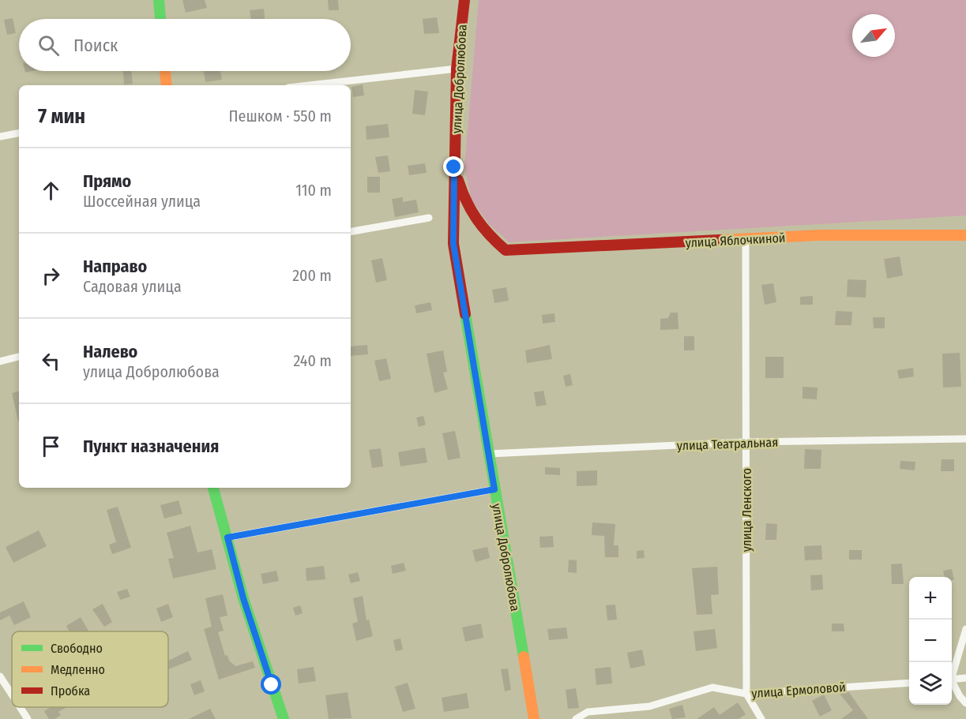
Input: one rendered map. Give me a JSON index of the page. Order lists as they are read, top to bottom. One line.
{"streets":{"street":["улица Добролюбова","улица Яблочкиной","улица Театральная","улица Ленского","улица Ермоловой"]},"crossings":[["улица Добролюбова","улица Яблочкиной"],["улица Добролюбова","улица Театральная"],["улица Яблочкиной","улица Ленского"],["улица Театральная","улица Ленского"],["улица Ленского","улица Ермоловой"]],"legend":["Свободно","Медленно","Пробка"],"north":"top right","page":{"search":"Поиск","heading":["7 мин","Пешком · 550 m"],"list":[["Прямо","Шоссейная улица","110 m"],["Направо","Садовая улица","200 m"],["Налево","улица Добролюбова","240 m"],"Пункт назначения"],"map_buttons":["+","−"]}}
